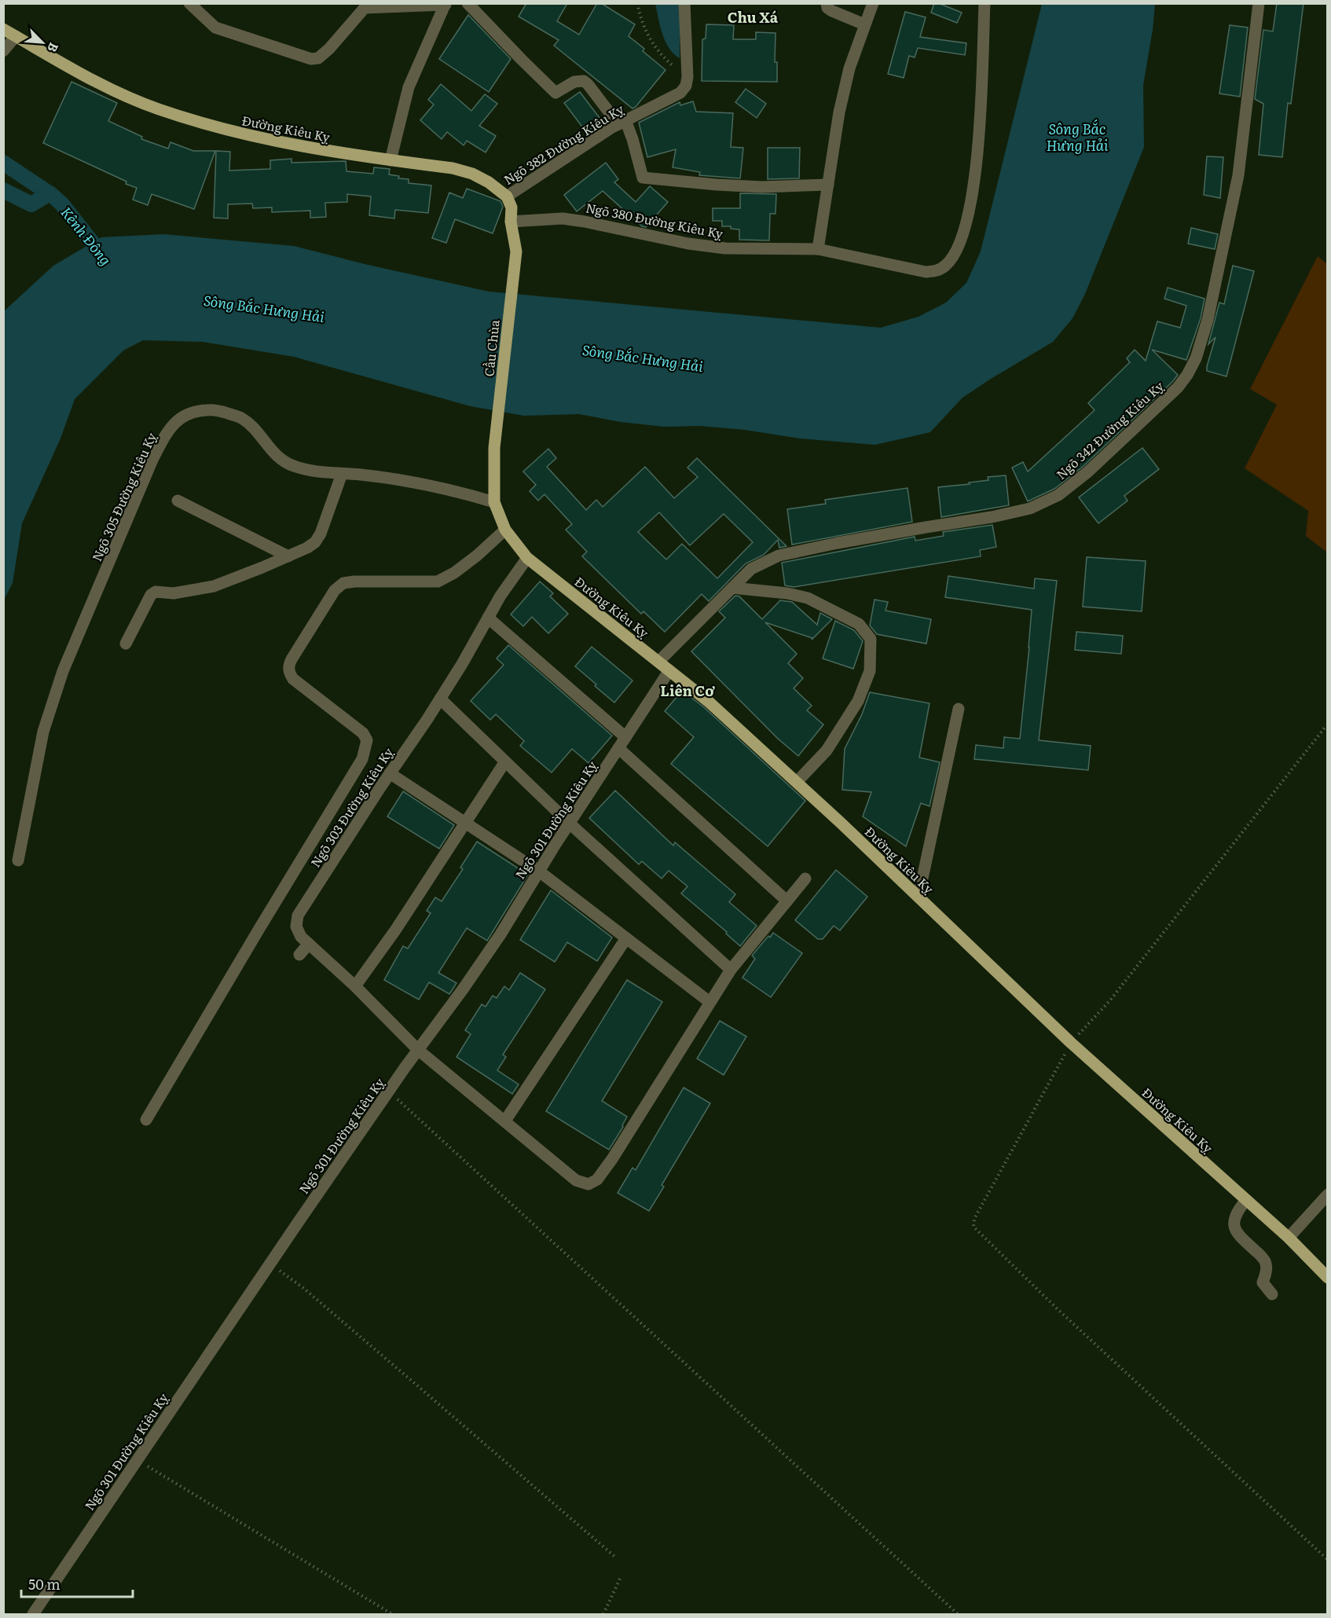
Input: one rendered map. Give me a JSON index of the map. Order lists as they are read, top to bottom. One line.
{"streets":{"main road":["Đường Kiêu Kỵ","Cầu Chùa"],"street":["Ngõ 382 Đường Kiêu Kỵ","Ngõ 380 Đường Kiêu Kỵ","Ngõ 342 Đường Kiêu Kỵ","Ngõ 305 Đường Kiêu Kỵ","Ngõ 303 Đường Kiêu Kỵ","Ngõ 301 Đường Kiêu Kỵ"]},"crossings":[["Đường Kiêu Kỵ","Ngõ 382 Đường Kiêu Kỵ"],["Đường Kiêu Kỵ","Cầu Chùa"],["Đường Kiêu Kỵ","Ngõ 342 Đường Kiêu Kỵ"],["Đường Kiêu Kỵ","Ngõ 305 Đường Kiêu Kỵ"],["Đường Kiêu Kỵ","Ngõ 303 Đường Kiêu Kỵ"],["Đường Kiêu Kỵ","Ngõ 301 Đường Kiêu Kỵ"],["Ngõ 380 Đường Kiêu Kỵ","Cầu Chùa"],["Ngõ 303 Đường Kiêu Kỵ","Ngõ 301 Đường Kiêu Kỵ"]],"districts":["Chu Xá","Liên Cơ"],"water":["Sông Bắc Hưng Hải","Kênh Đông"],"scale_bar":"50 m","north":"bottom right"}
